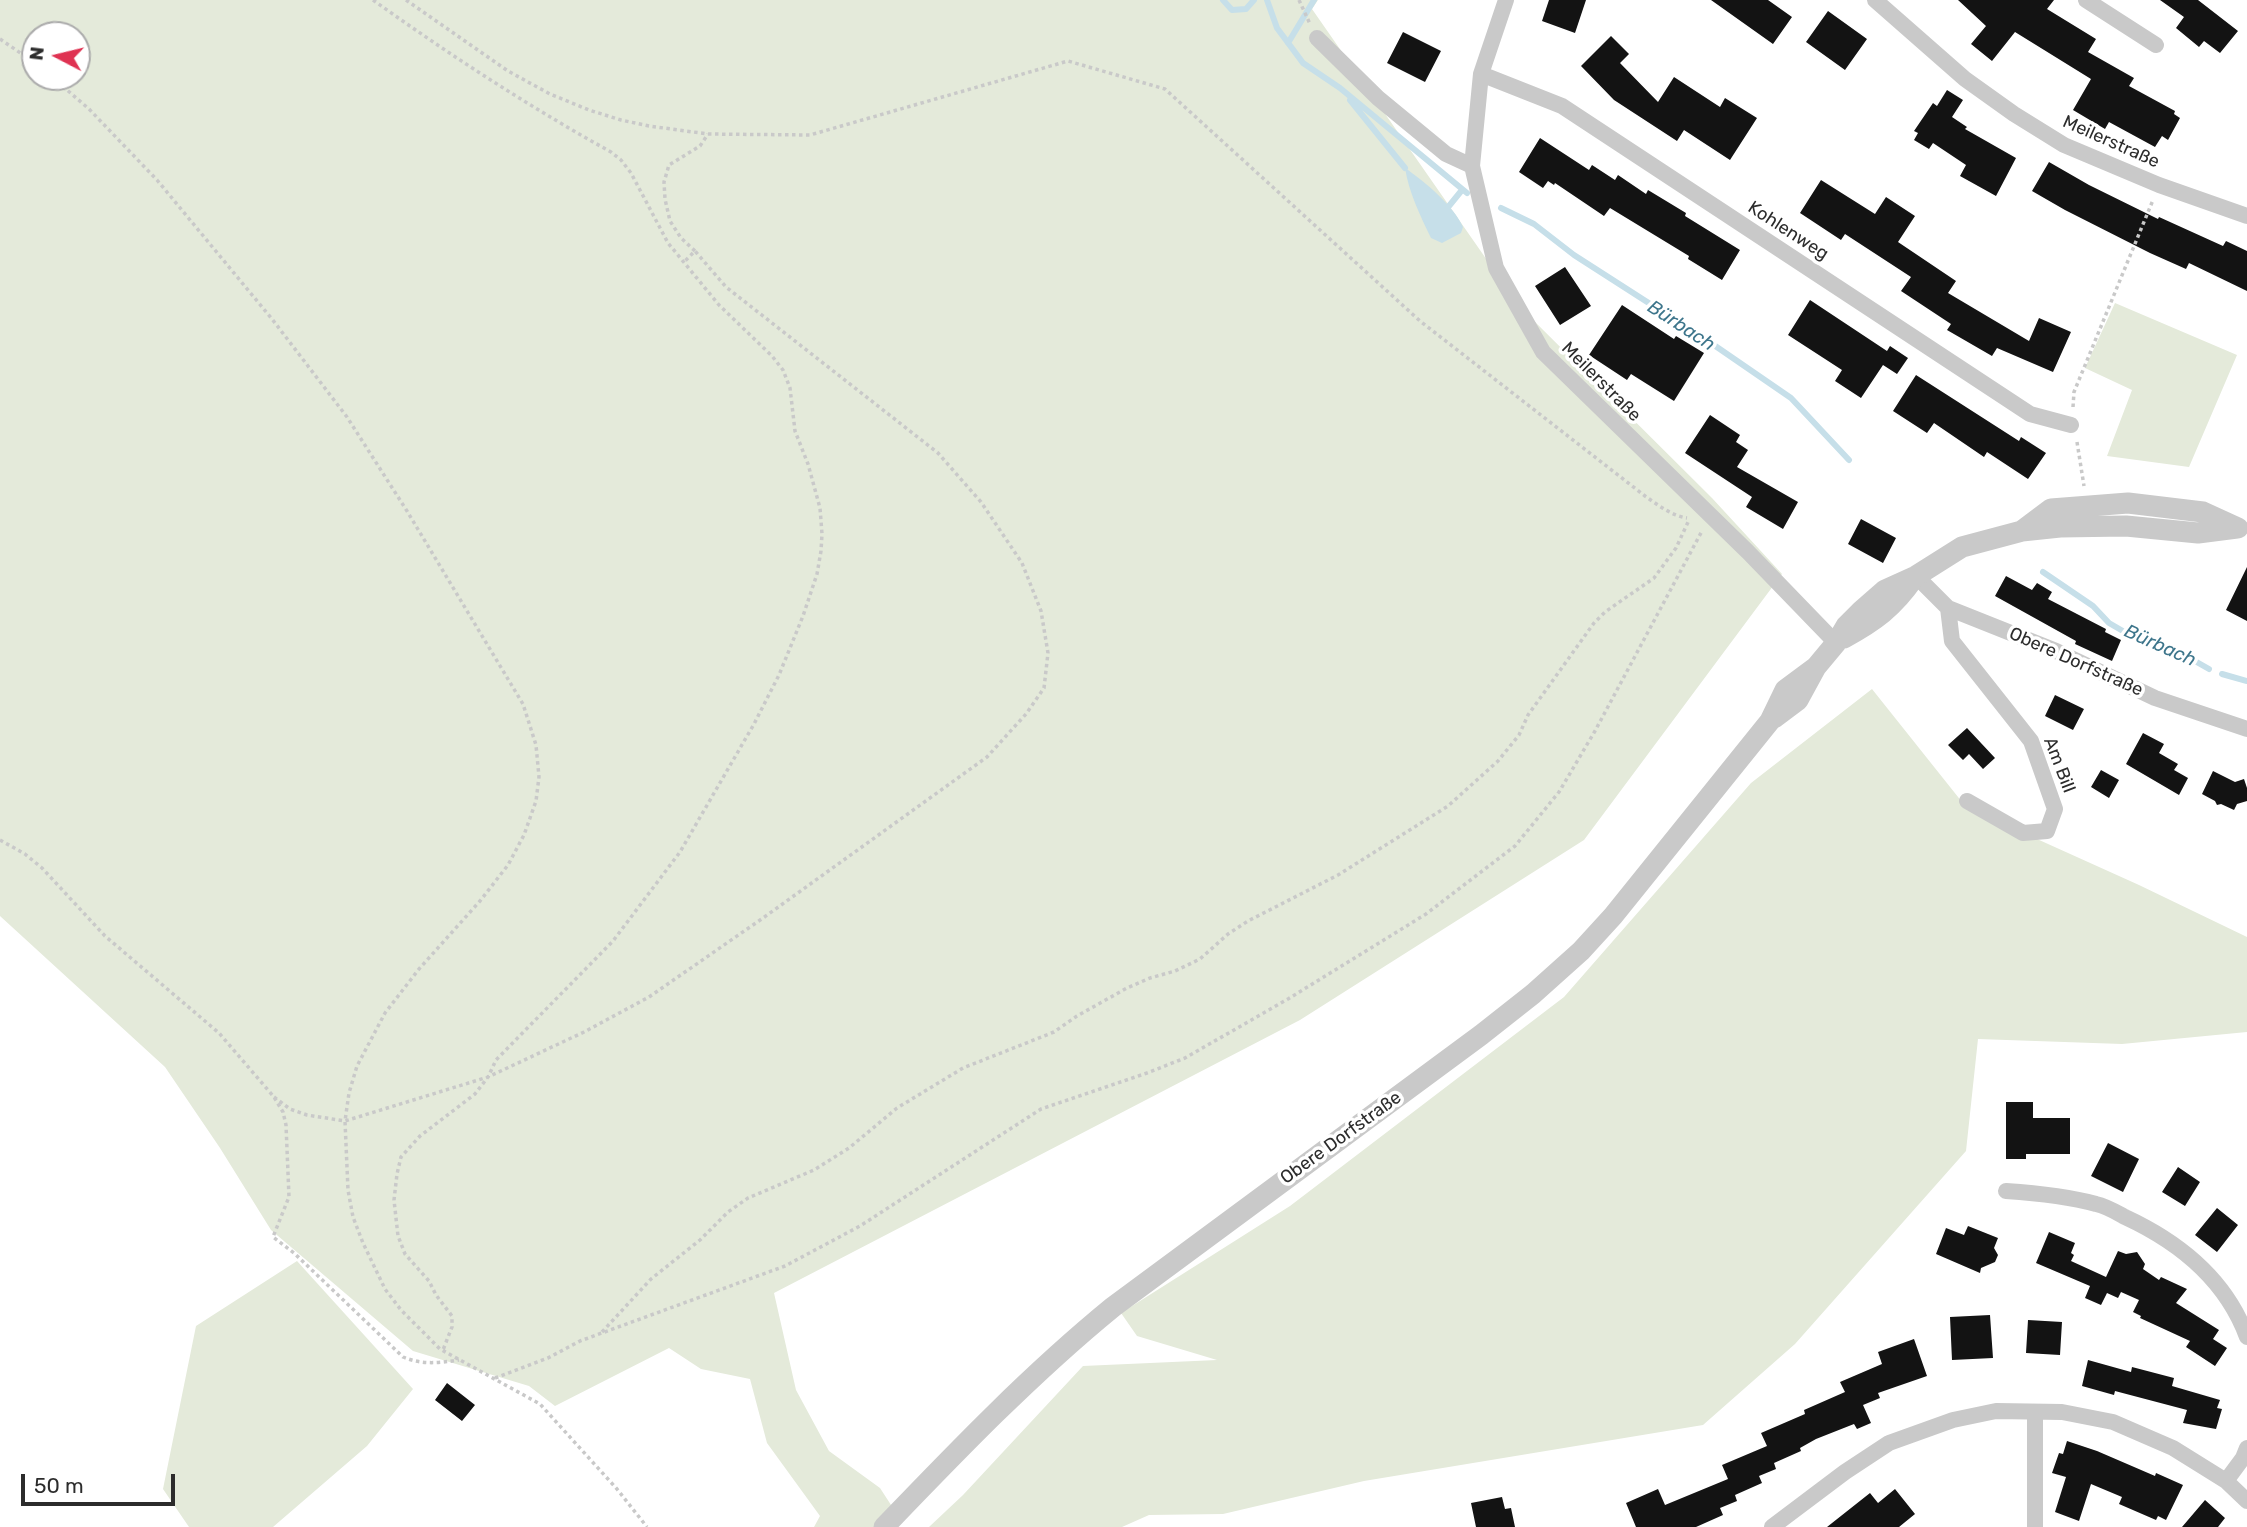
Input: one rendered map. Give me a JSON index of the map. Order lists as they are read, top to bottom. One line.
{"streets":{"street":["Meilerstraße","Kohlenweg","Obere Dorfstraße","Am Bill"]},"crossings":[["Meilerstraße","Kohlenweg"],["Meilerstraße","Obere Dorfstraße"],["Obere Dorfstraße","Am Bill"]],"water":["Bürbach"],"scale_bar":"50 m","north":"left"}
